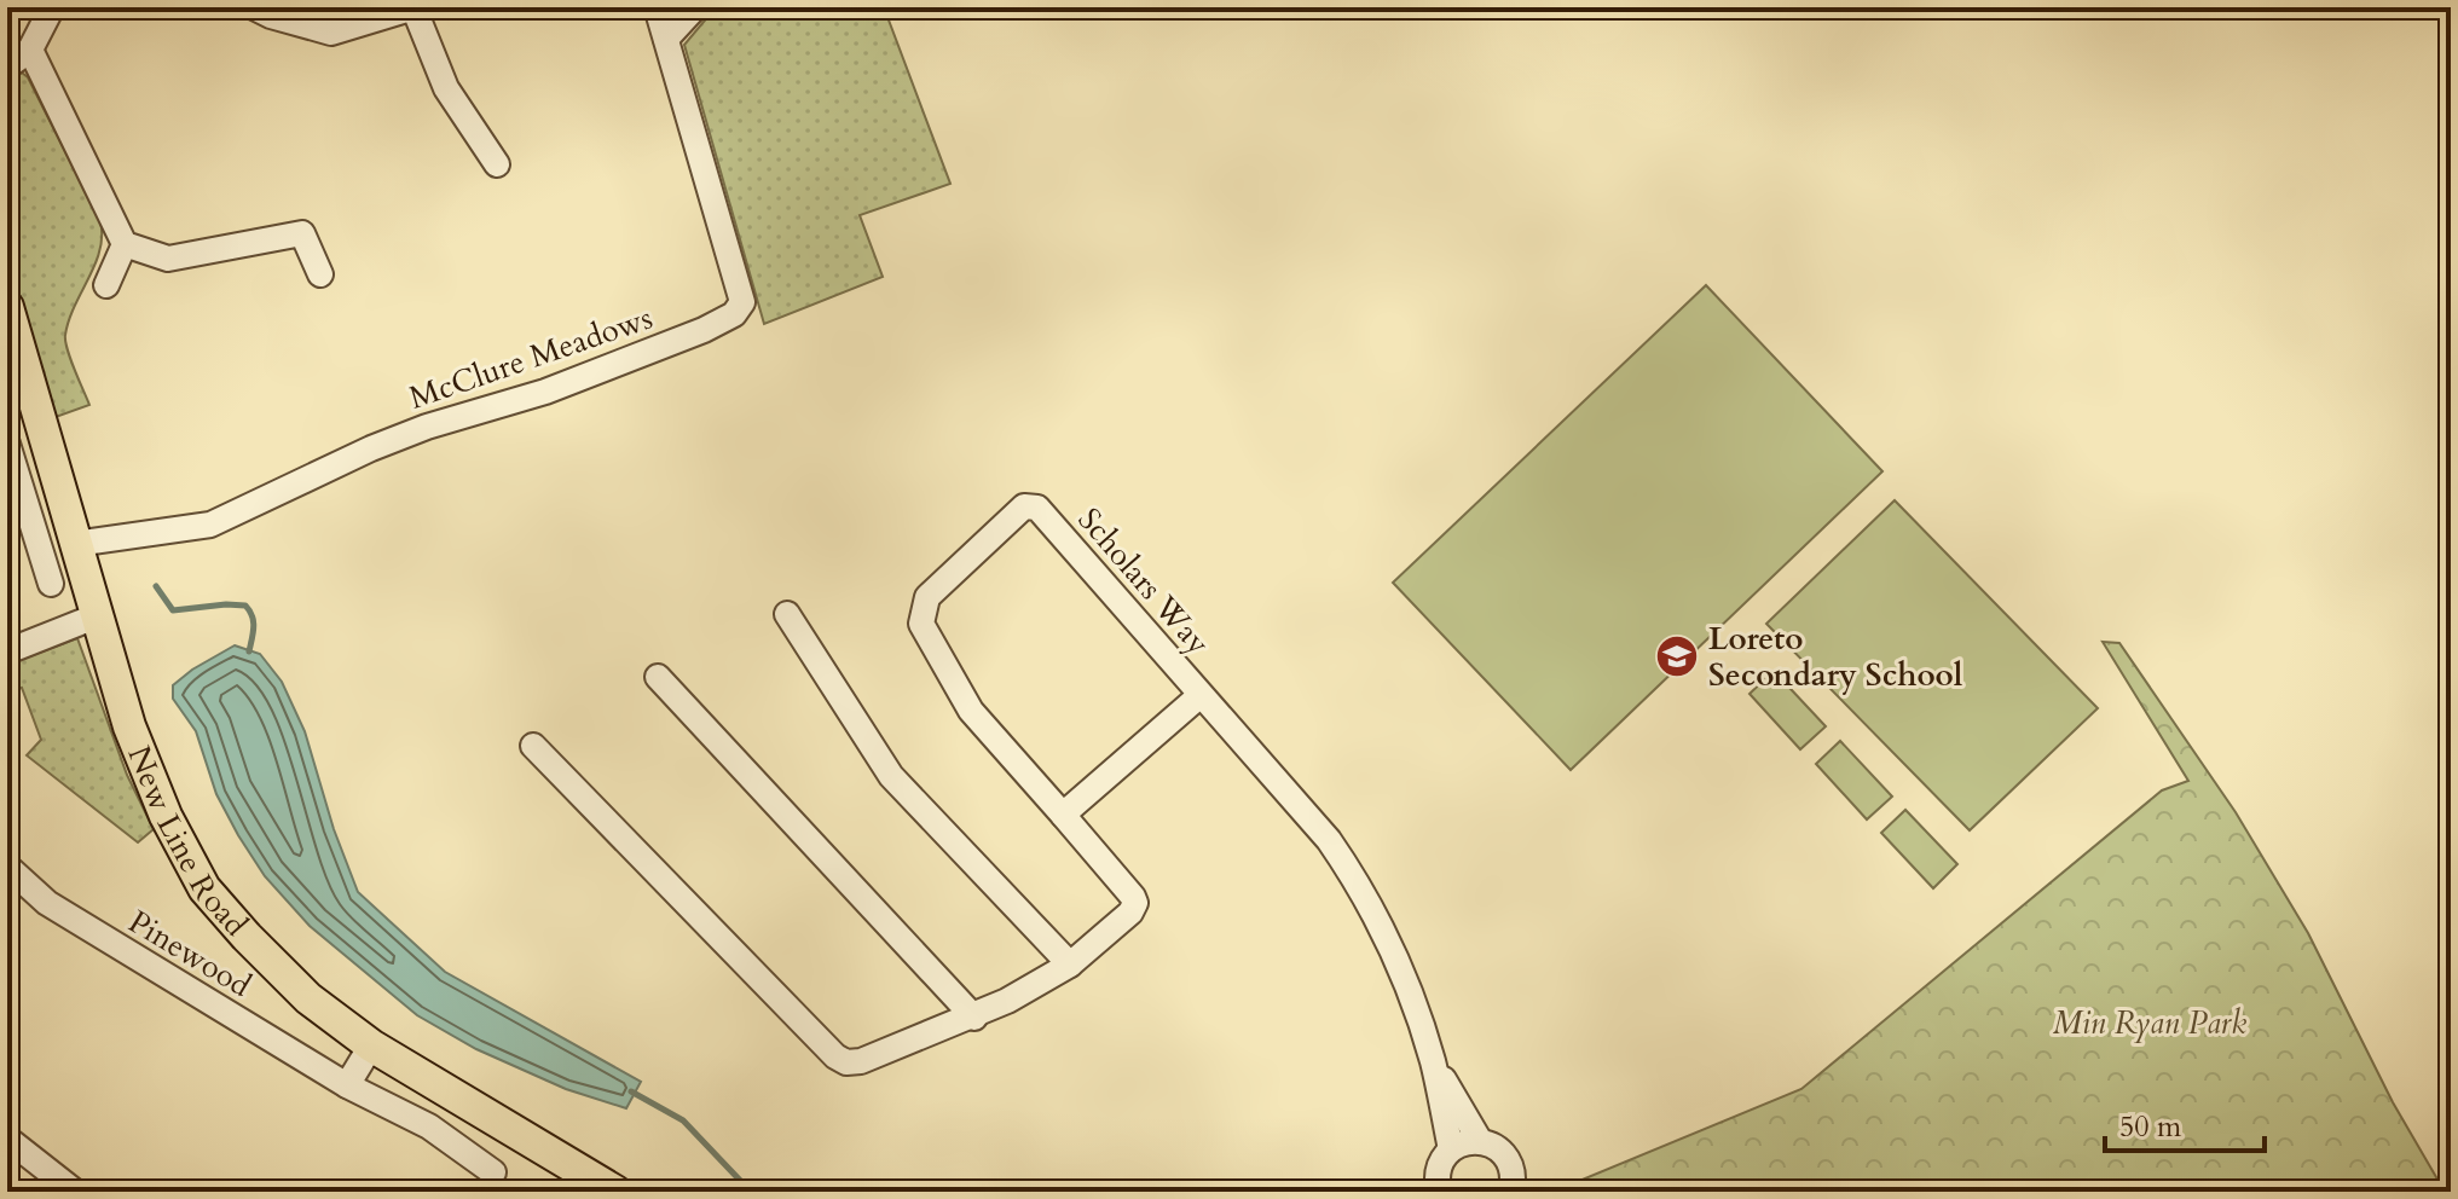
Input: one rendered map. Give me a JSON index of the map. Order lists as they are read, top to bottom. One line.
{"streets":{"main road":["New Line Road"],"street":["McClure Meadows","Scholars Way","Pinewood"]},"crossings":[["McClure Meadows","New Line Road"]],"parks":["Min Ryan Park"],"places":{"school or university":["Loreto Secondary School"]},"scale_bar":"50 m"}
